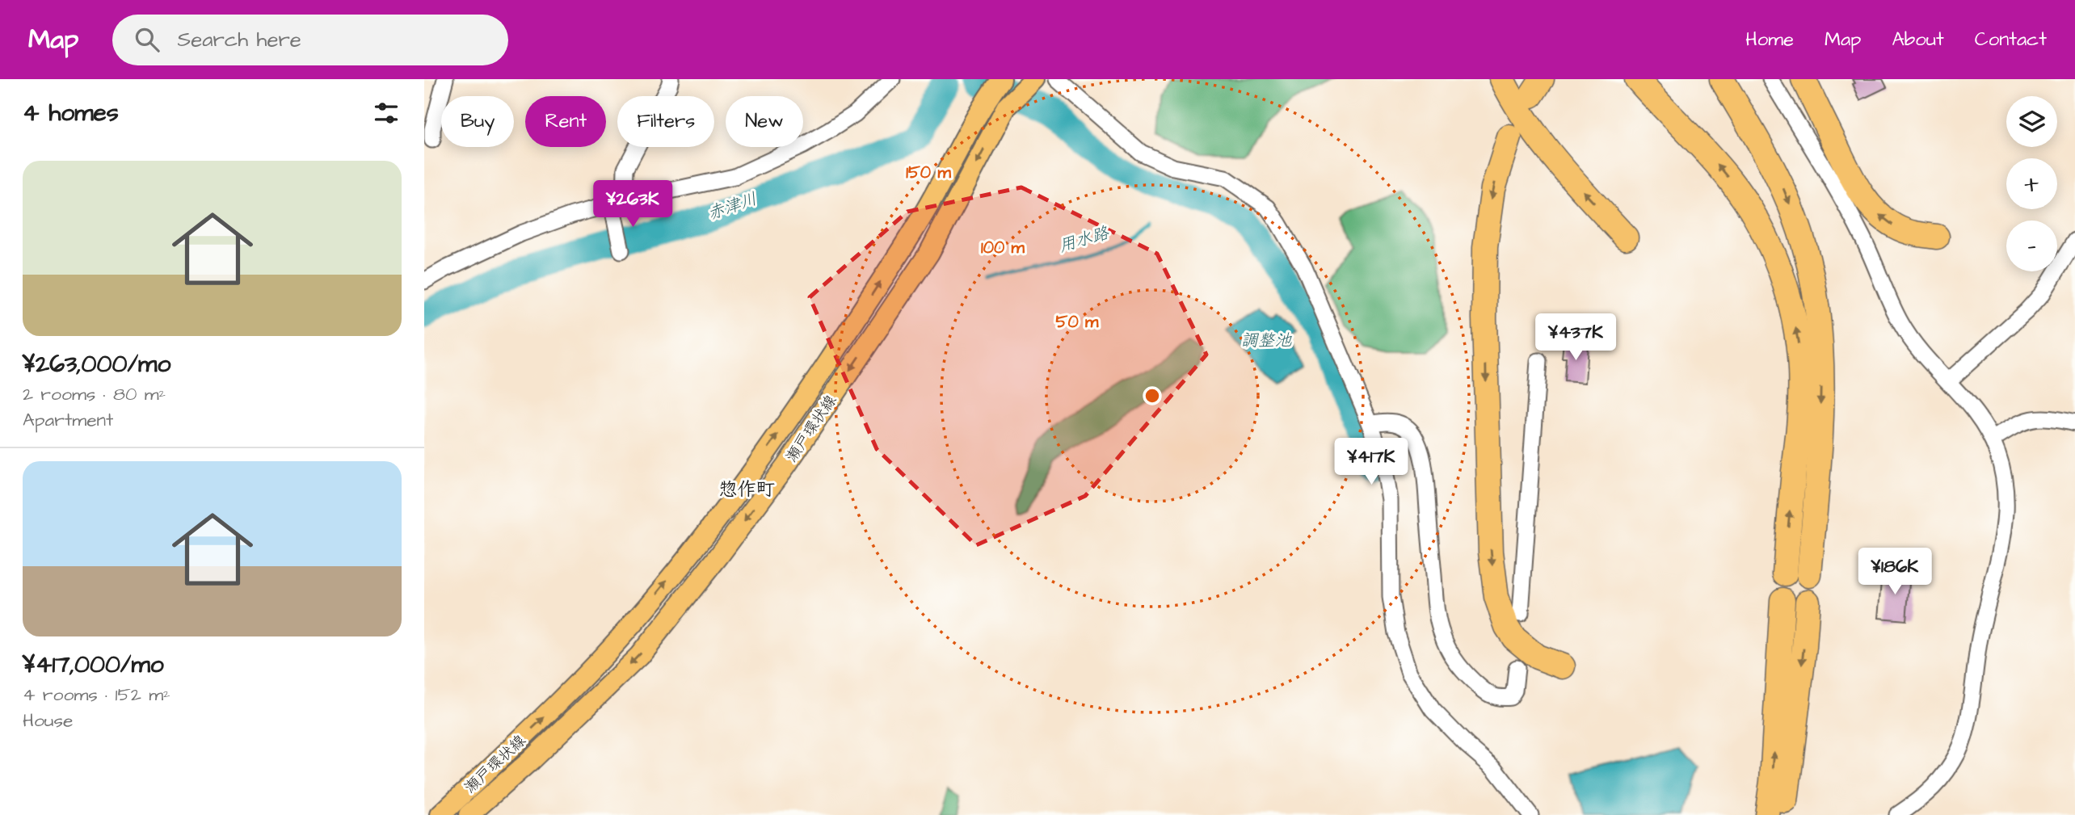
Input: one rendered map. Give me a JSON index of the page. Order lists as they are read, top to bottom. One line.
{"streets":{"main road":["瀬戸環状線"]},"districts":["惣作町"],"water":["赤津川","用水路","調整池"],"page":{"header":"Map","search":"Search here","nav":["Home","Map","About","Contact"],"heading":"4 homes","map_buttons":["+","−"],"chip":["Buy","Rent","Filters","New"],"list":[{"name":"¥263,000/mo","note":"2 rooms · 80 m² · Apartment"},{"name":"¥417,000/mo","note":"4 rooms · 152 m² · House"}],"price":["¥263K","¥437K","¥417K","¥186K"]},"rings":["150 m","100 m","50 m"]}
